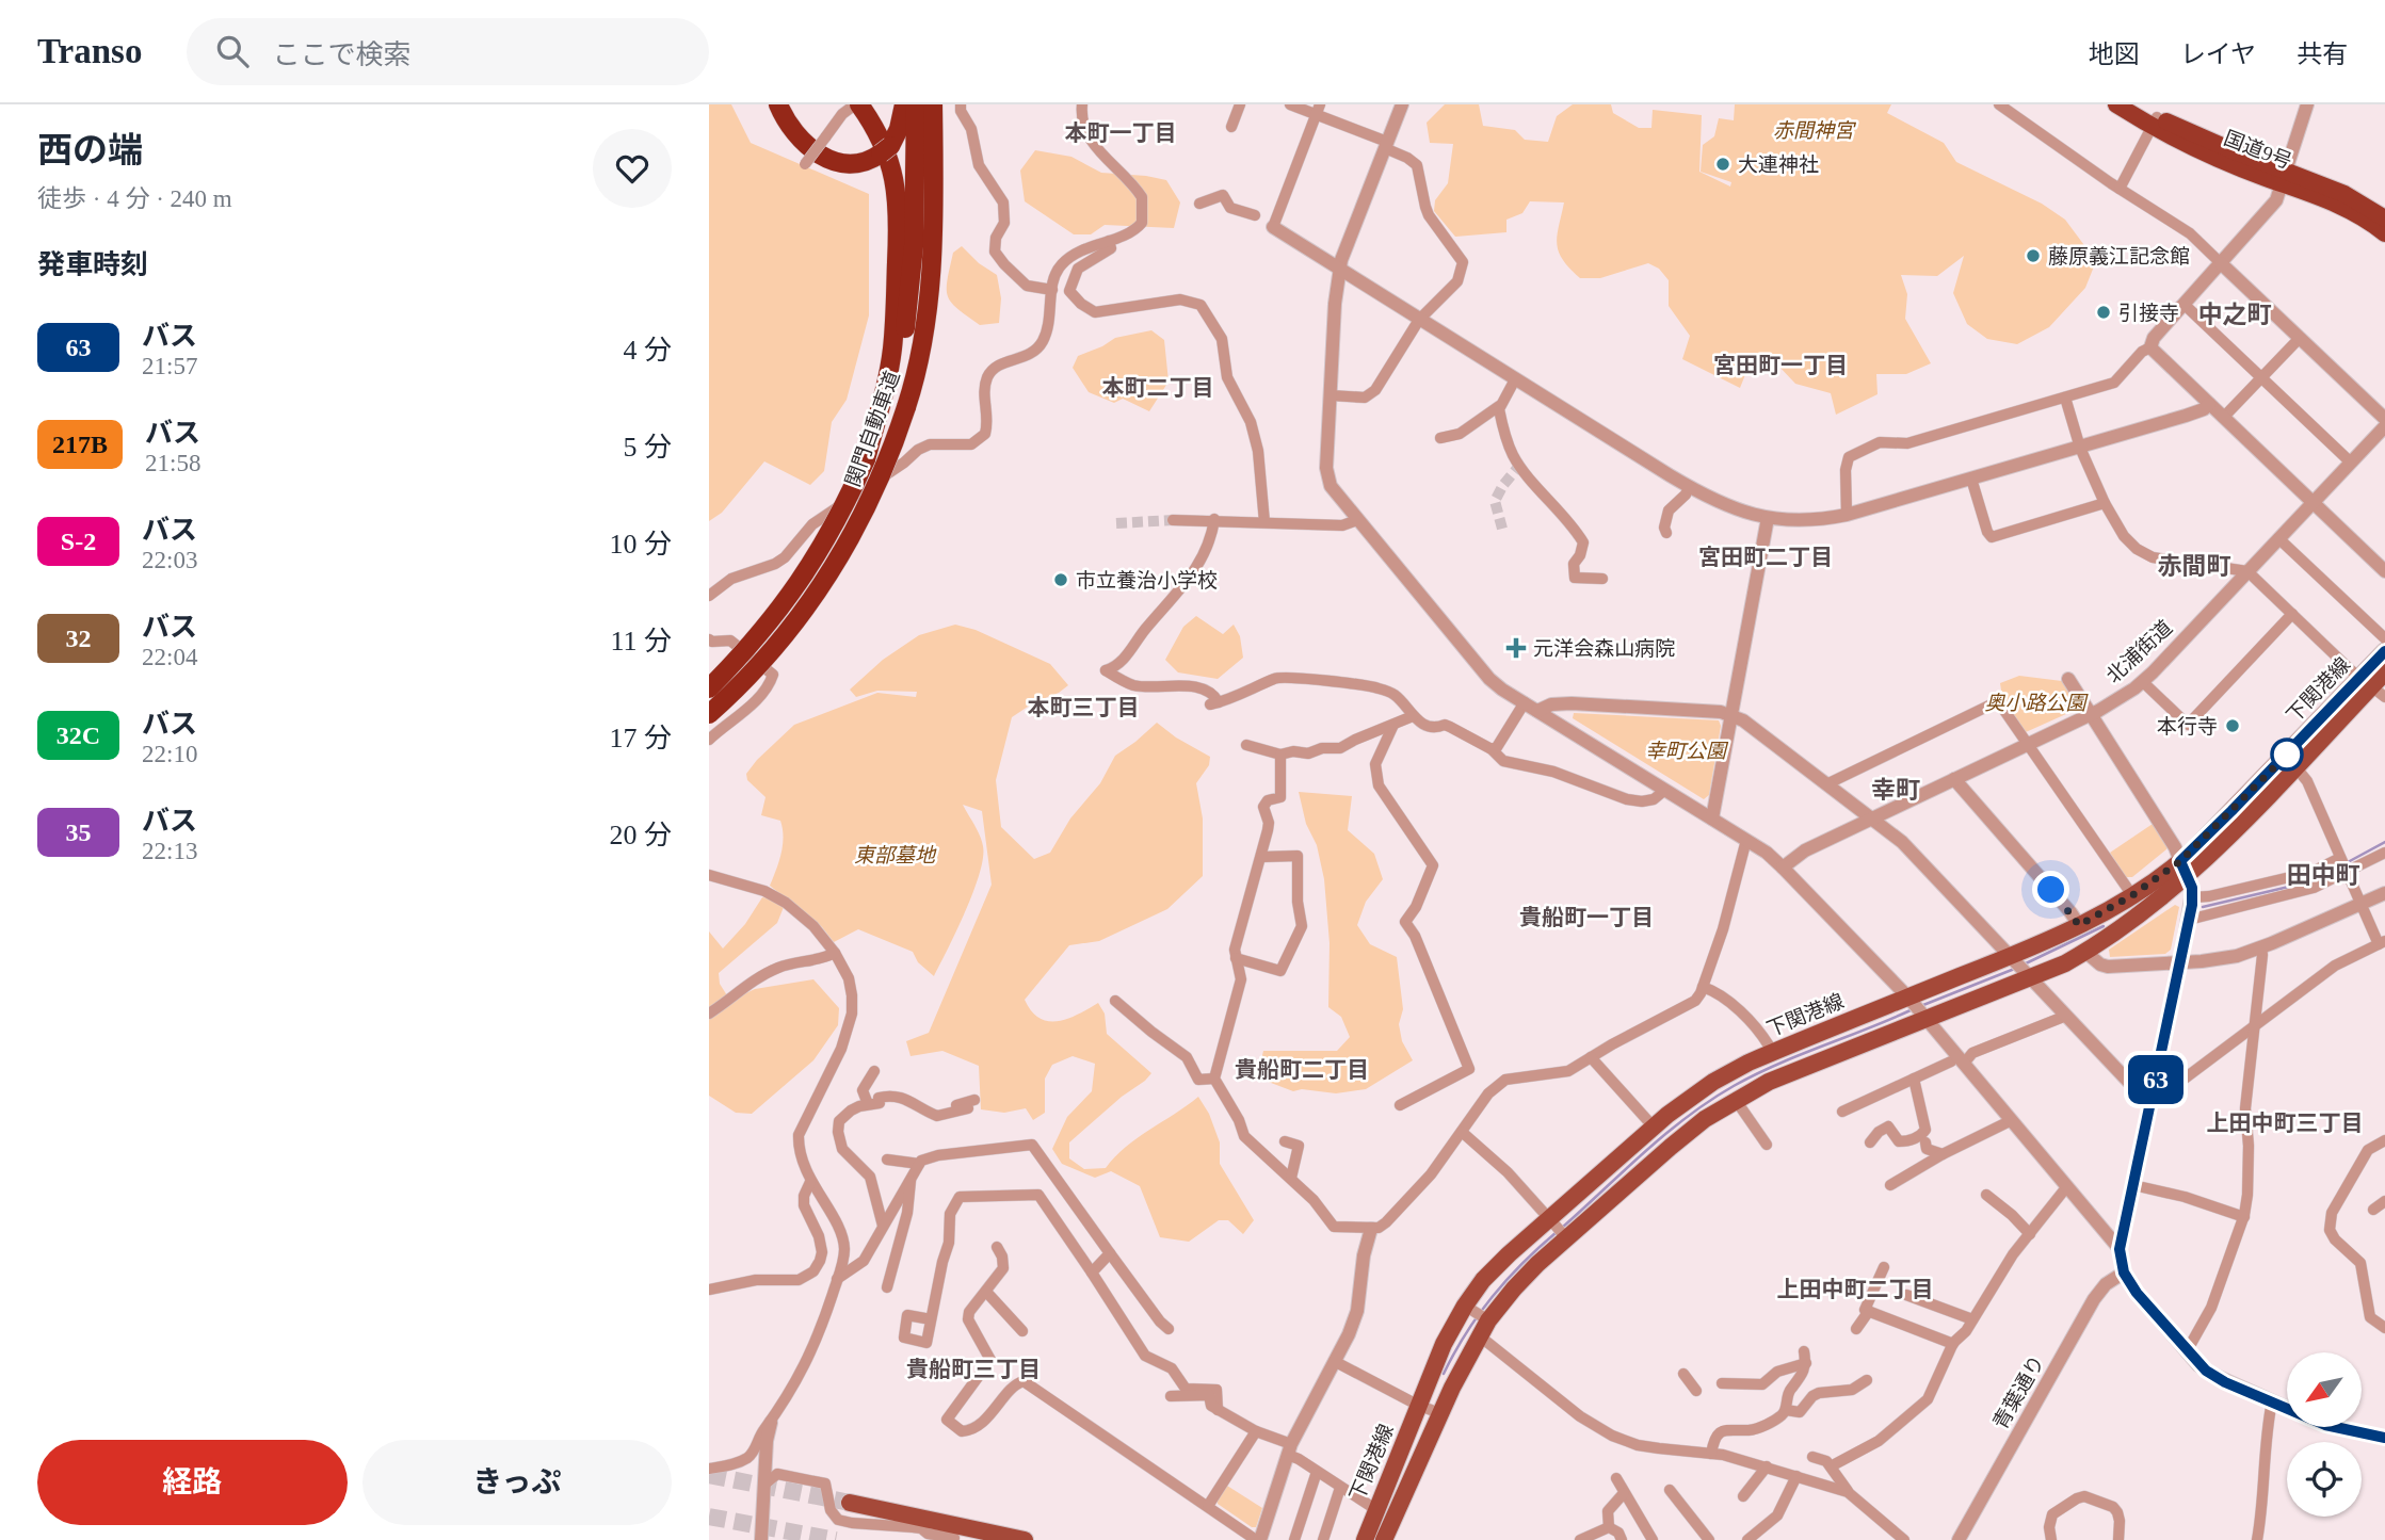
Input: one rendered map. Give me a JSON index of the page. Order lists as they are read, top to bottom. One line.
{"streets":{"highway":["国道9号","関門自動車道"],"main road":["下関港線"],"street":["北浦街道","青葉通り"]},"districts":["本町一丁目","中之町","宮田町一丁目","本町二丁目","宮田町二丁目","赤間町","本町三丁目","幸町","田中町","貴船町一丁目","貴船町二丁目","上田中町三丁目","上田中町二丁目","貴船町三丁目"],"parks":["赤間神宮","奥小路公園","幸町公園","東部墓地"],"places":{"other":["大連神社","藤原義江記念館","引接寺","市立養治小学校","本行寺"],"health":["元洋会森山病院"]},"lines":["bus line 63"],"north":"bottom left","page":{"header":"Transo","search":"ここで検索","nav":["地図","レイヤ","共有"],"heading":[["西の端","徒歩 · 4 分 · 240 m"],"発車時刻"],"on_map":"63","list":[{"mark":"63","name":"バス","note":"21:57","value":"4 分"},{"mark":"217B","name":"バス","note":"21:58","value":"5 分"},{"mark":"S-2","name":"バス","note":"22:03","value":"10 分"},{"mark":"32","name":"バス","note":"22:04","value":"11 分"},{"mark":"32C","name":"バス","note":"22:10","value":"17 分"},{"mark":"35","name":"バス","note":"22:13","value":"20 分"}],"buttons":["経路","きっぷ"]}}
